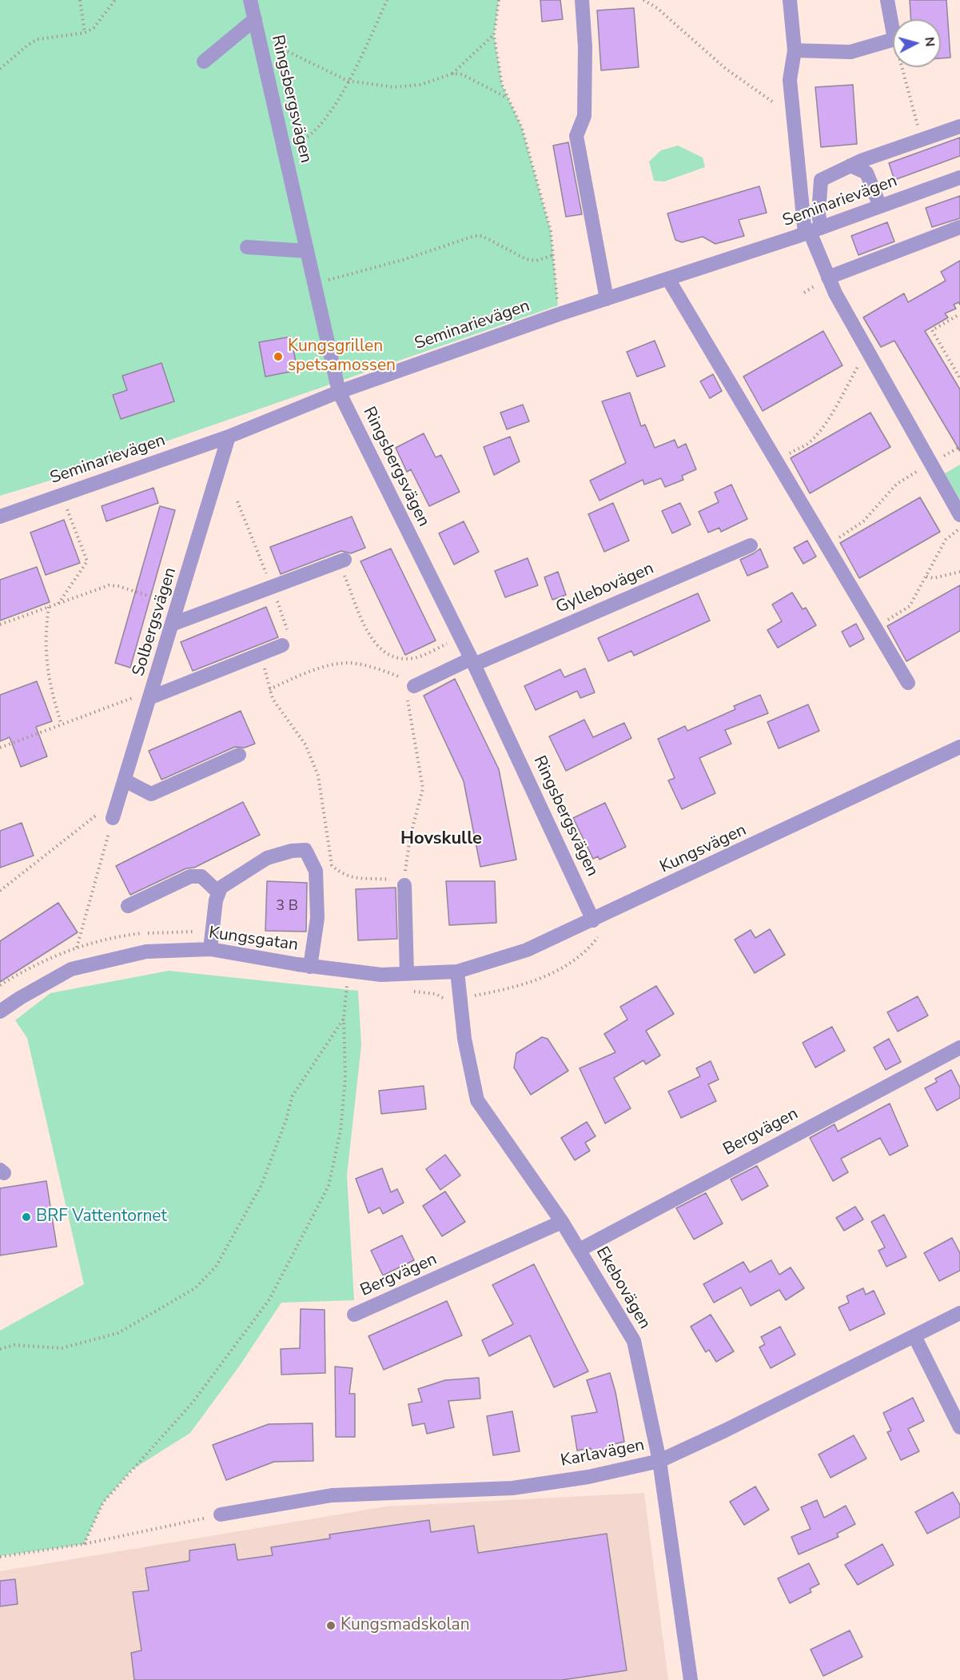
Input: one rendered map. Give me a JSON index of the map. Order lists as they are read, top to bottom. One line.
{"streets":{"street":["Ringsbergsvägen","Seminarievägen","Gyllebovägen","Solbergsvägen","Kungsvägen","Kungsgatan","Bergvägen","Ekebovägen","Karlavägen"]},"crossings":[["Ringsbergsvägen","Seminarievägen"],["Ringsbergsvägen","Gyllebovägen"],["Ringsbergsvägen","Kungsvägen"],["Seminarievägen","Solbergsvägen"],["Kungsvägen","Kungsgatan"],["Kungsvägen","Ekebovägen"],["Kungsgatan","Ekebovägen"],["Bergvägen","Ekebovägen"],["Ekebovägen","Karlavägen"]],"districts":["Hovskulle"],"places":["Kungsgrillen spetsamossen","BRF Vattentornet","Kungsmadskolan"],"house_numbers":["3 B"],"north":"right"}
